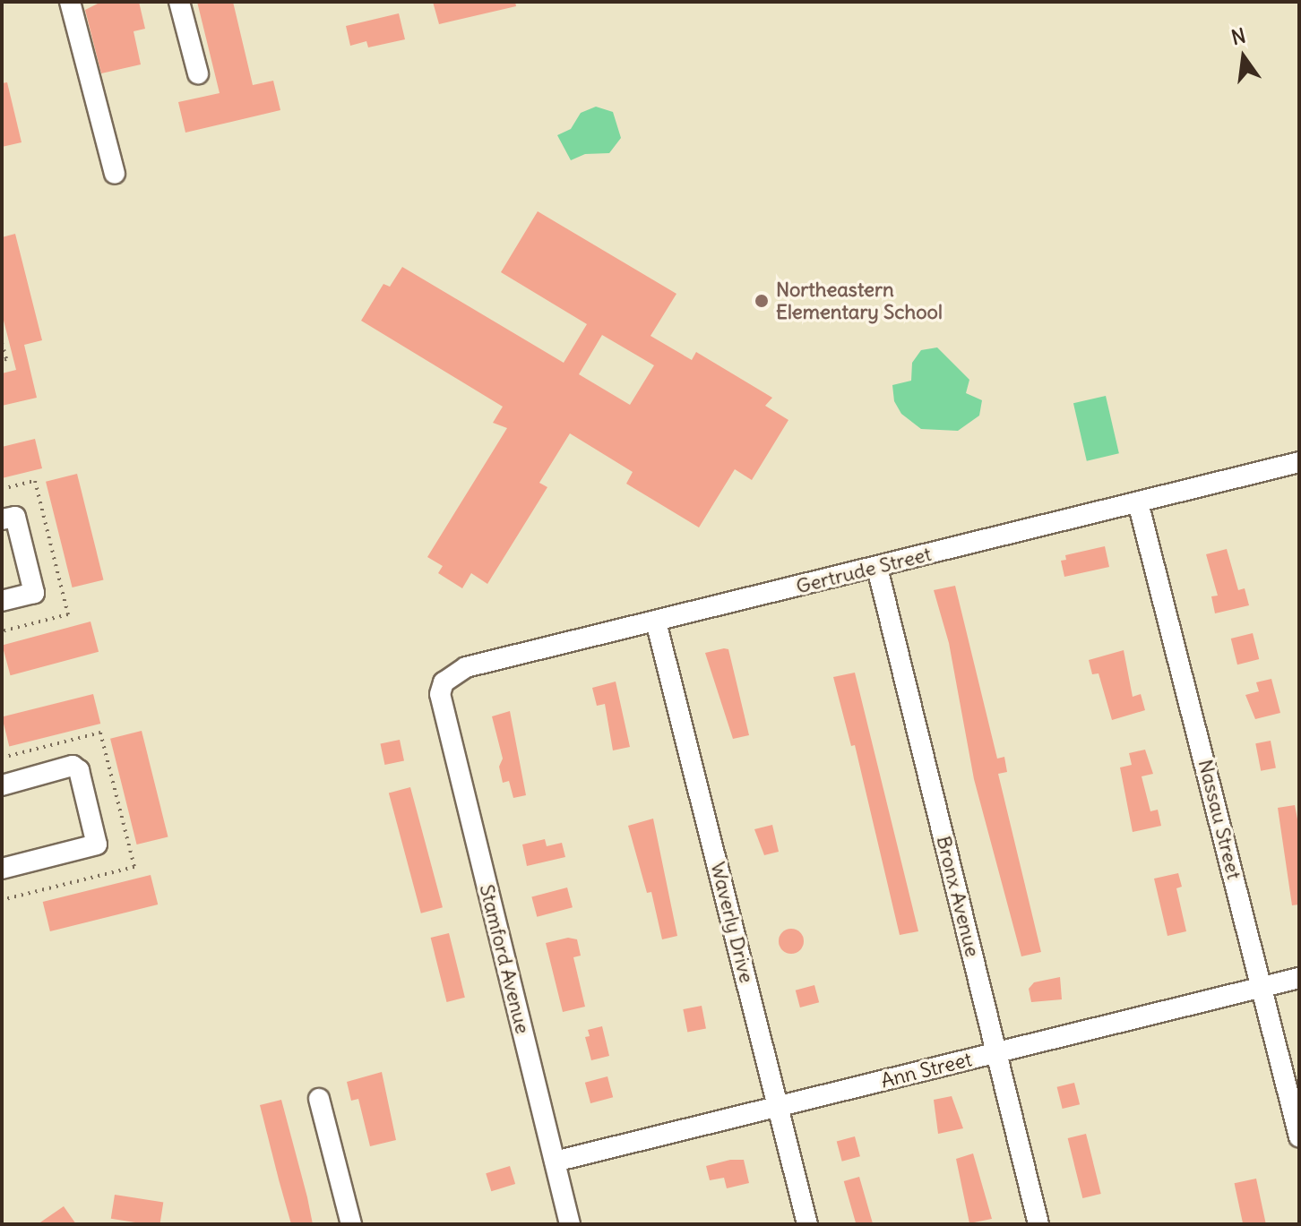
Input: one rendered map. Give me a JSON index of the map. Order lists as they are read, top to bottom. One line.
{"streets":{"street":["Gertrude Street","Nassau Street","Bronx Avenue","Waverly Drive","Stamford Avenue","Ann Street"]},"crossings":[["Gertrude Street","Nassau Street"],["Gertrude Street","Bronx Avenue"],["Gertrude Street","Waverly Drive"],["Gertrude Street","Stamford Avenue"],["Nassau Street","Ann Street"],["Bronx Avenue","Ann Street"],["Waverly Drive","Ann Street"],["Stamford Avenue","Ann Street"]],"places":["Northeastern Elementary School"],"north":"top"}
